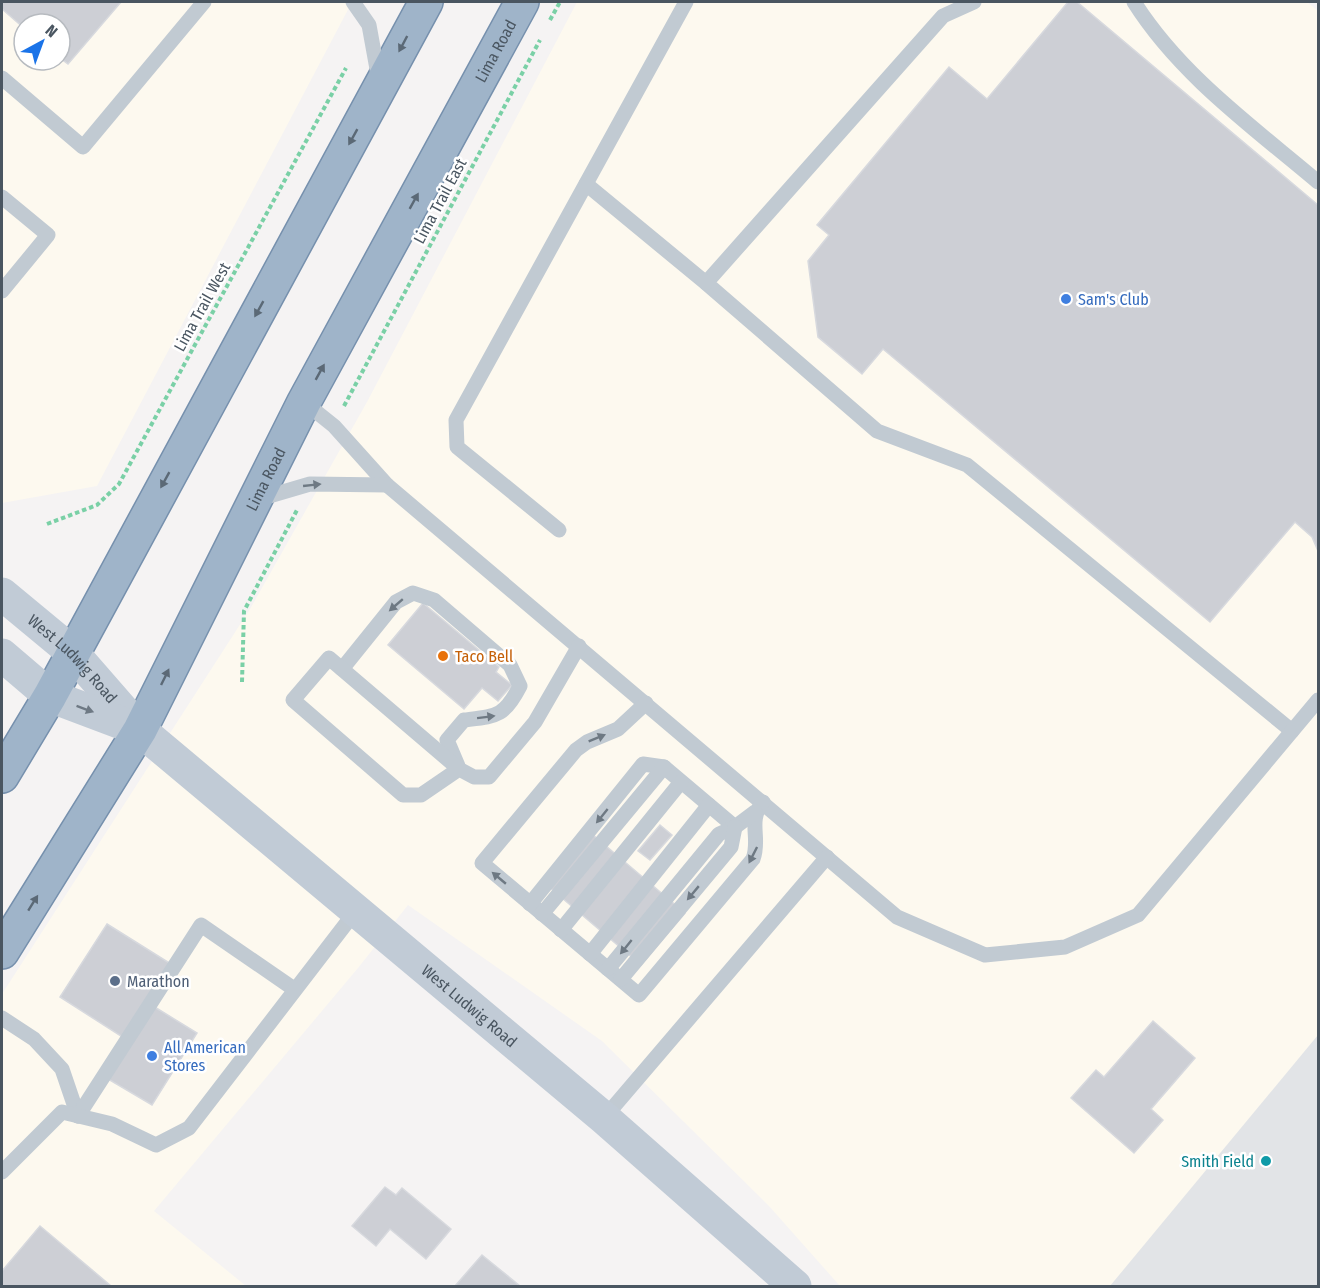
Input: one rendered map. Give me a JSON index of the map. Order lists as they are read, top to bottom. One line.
{"streets":{"highway":["Lima Road"],"main road":["West Ludwig Road"],"path":["Lima Trail East","Lima Trail West"]},"crossings":[["Lima Road","West Ludwig Road"]],"places":["Sam's Club","Taco Bell","Marathon","All American Stores","Smith Field"],"north":"top right"}
